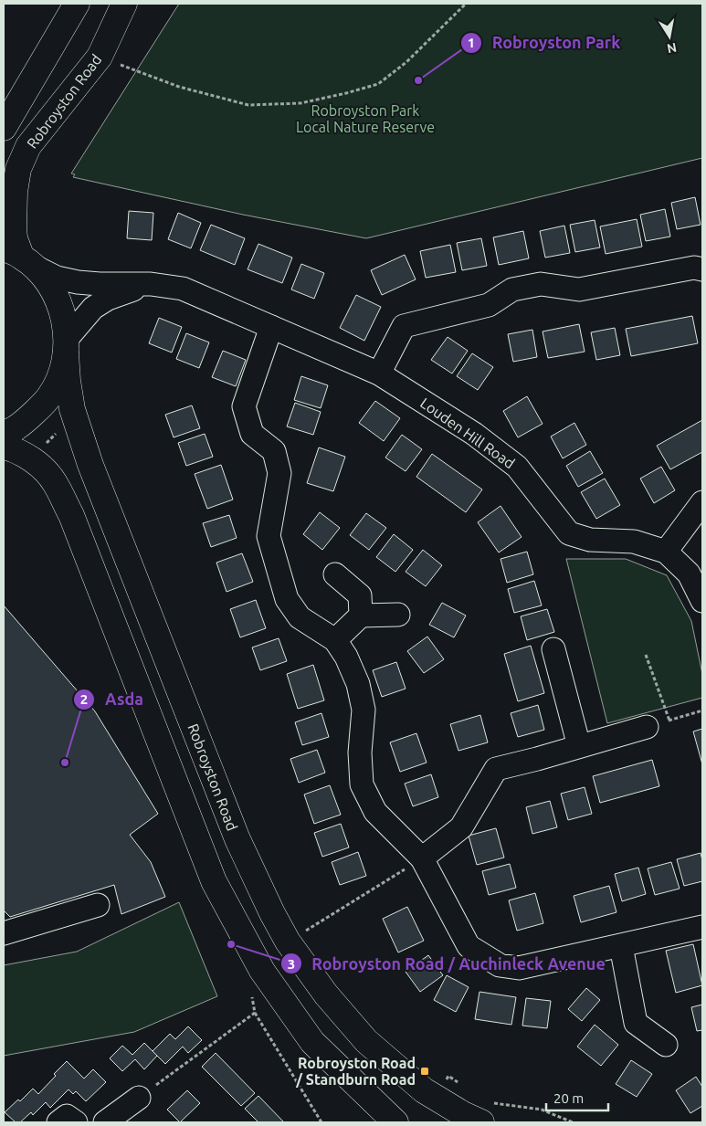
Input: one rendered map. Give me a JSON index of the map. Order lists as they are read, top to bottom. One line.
{"streets":{"main road":["Robroyston Road"],"street":["Louden Hill Road"]},"crossings":[["Robroyston Road","Louden Hill Road"]],"parks":["Robroyston Park Local Nature Reserve"],"places":{"other":["Robroyston Park","Asda","Robroyston Road / Auchinleck Avenue"],"transit":["Robroyston Road / Standburn Road"]},"scale_bar":"20 m","north":"bottom"}
